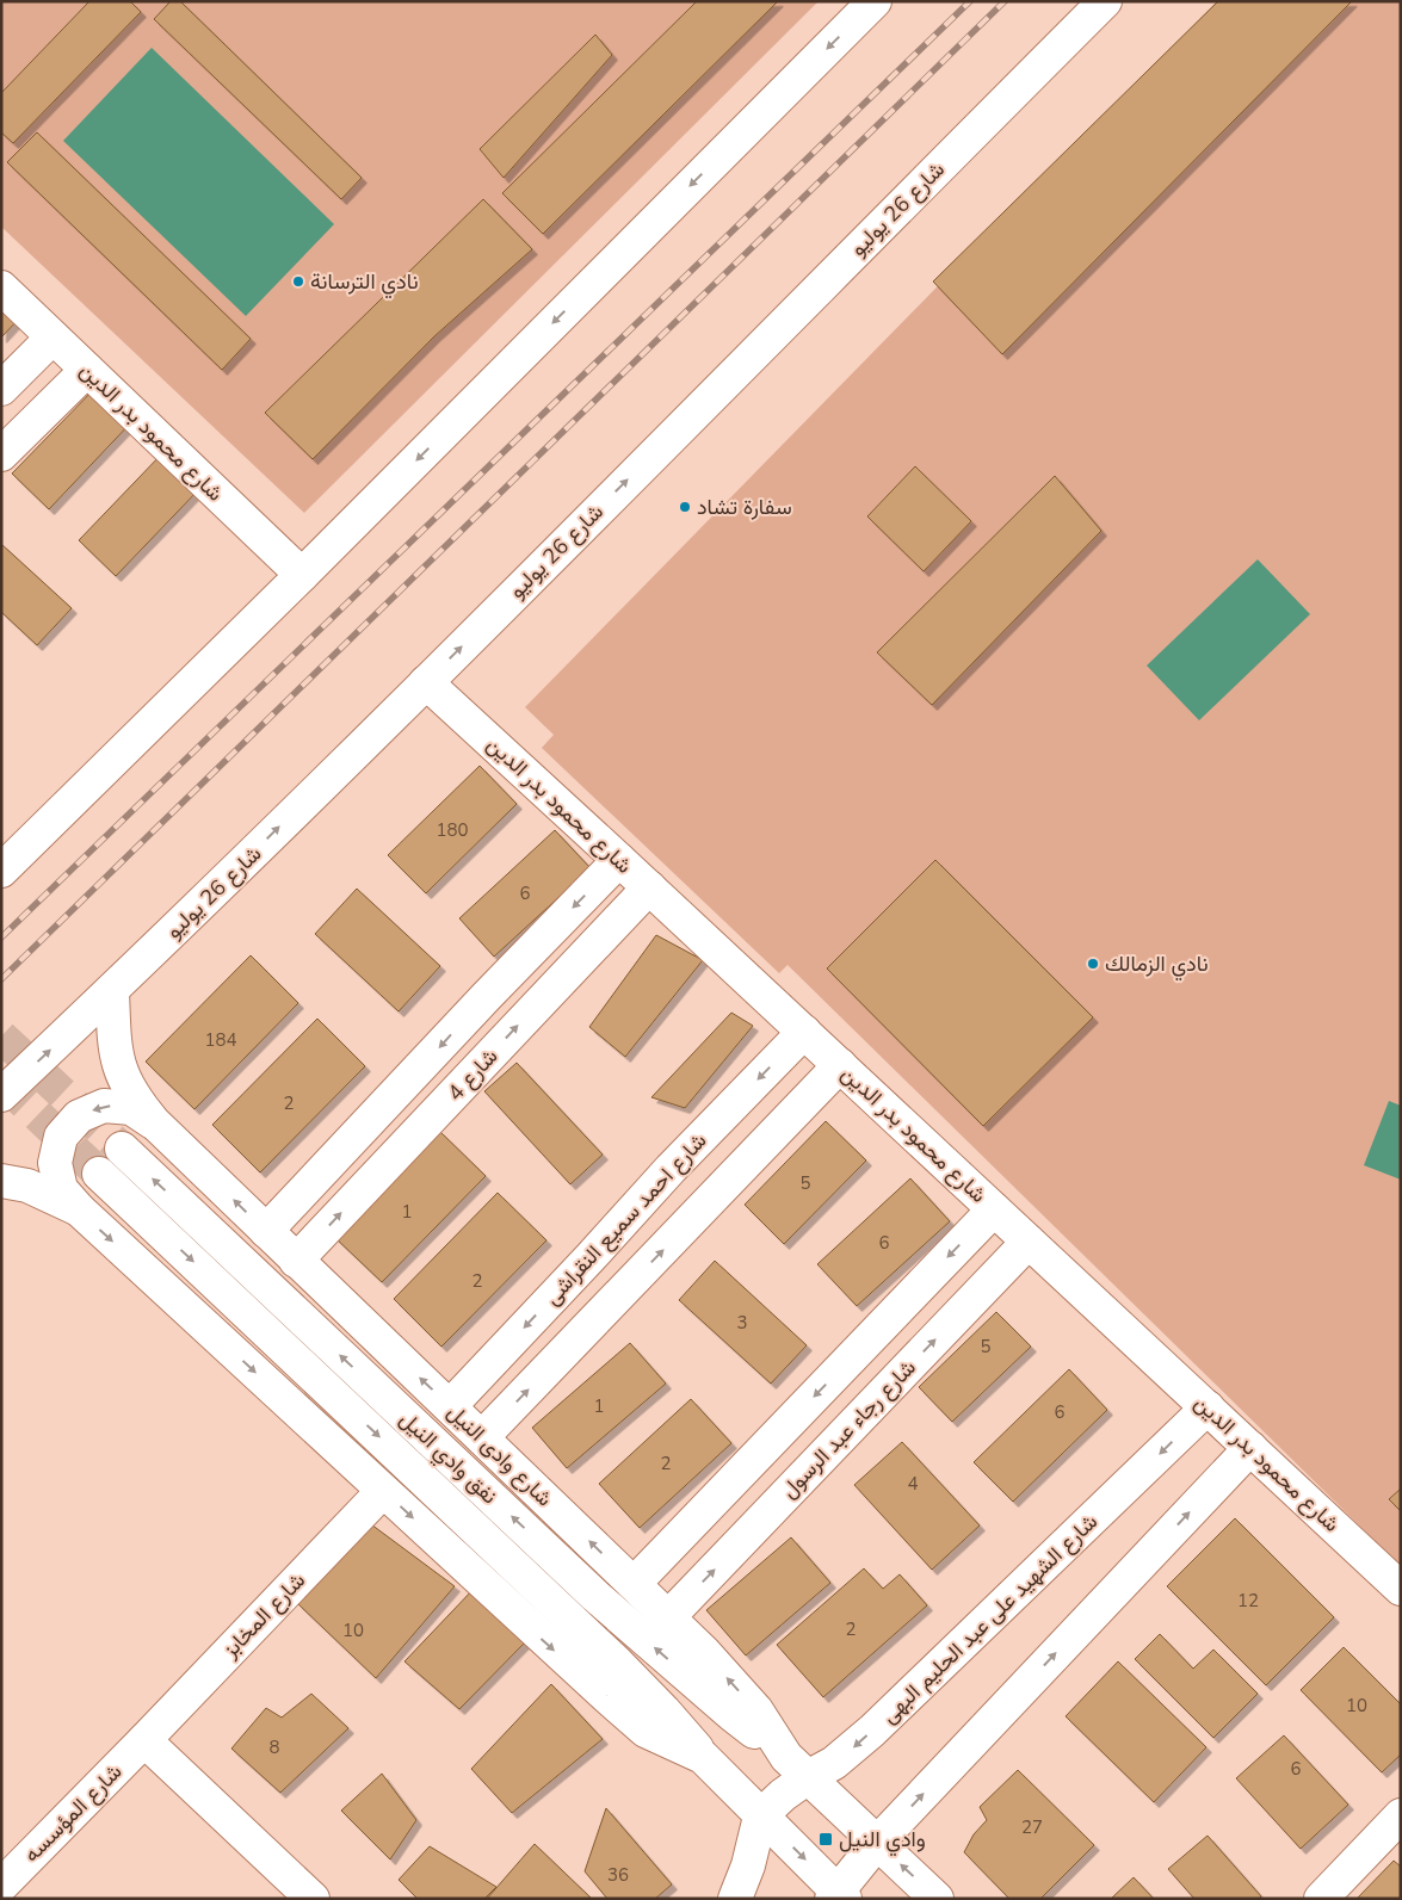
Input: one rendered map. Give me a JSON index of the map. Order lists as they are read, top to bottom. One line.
{"streets":{"street":["شارع 26 يوليو","شارع محمود بدر الدين","شارع 4","شارع احمد سميع النقراشى","شارع رجاء عبد الرسول","شارع وادى النيل","نفق وادي النيل","شارع المخابز","شارع الشهيد على عبد الحليم البهى","شارع المؤسسه"]},"crossings":[["شارع 26 يوليو","شارع محمود بدر الدين"],["شارع 26 يوليو","شارع وادى النيل"],["شارع محمود بدر الدين","شارع 4"],["شارع محمود بدر الدين","شارع احمد سميع النقراشى"],["شارع محمود بدر الدين","شارع رجاء عبد الرسول"],["شارع محمود بدر الدين","شارع الشهيد على عبد الحليم البهى"],["شارع 4","شارع وادى النيل"],["شارع احمد سميع النقراشى","شارع وادى النيل"],["شارع رجاء عبد الرسول","شارع وادى النيل"],["شارع وادى النيل","نفق وادي النيل"],["شارع وادى النيل","شارع الشهيد على عبد الحليم البهى"],["نفق وادي النيل","شارع الشهيد على عبد الحليم البهى"],["شارع المخابز","شارع المؤسسه"]],"places":{"other":["نادي الترسانة","سفارة تشاد","نادي الزمالك"],"transit":["وادي النيل"]},"house_numbers":["180","6","184","2","5","1","6","2","3","5","1","6","2","4","12","2","10","10","8","6","27","36"]}
